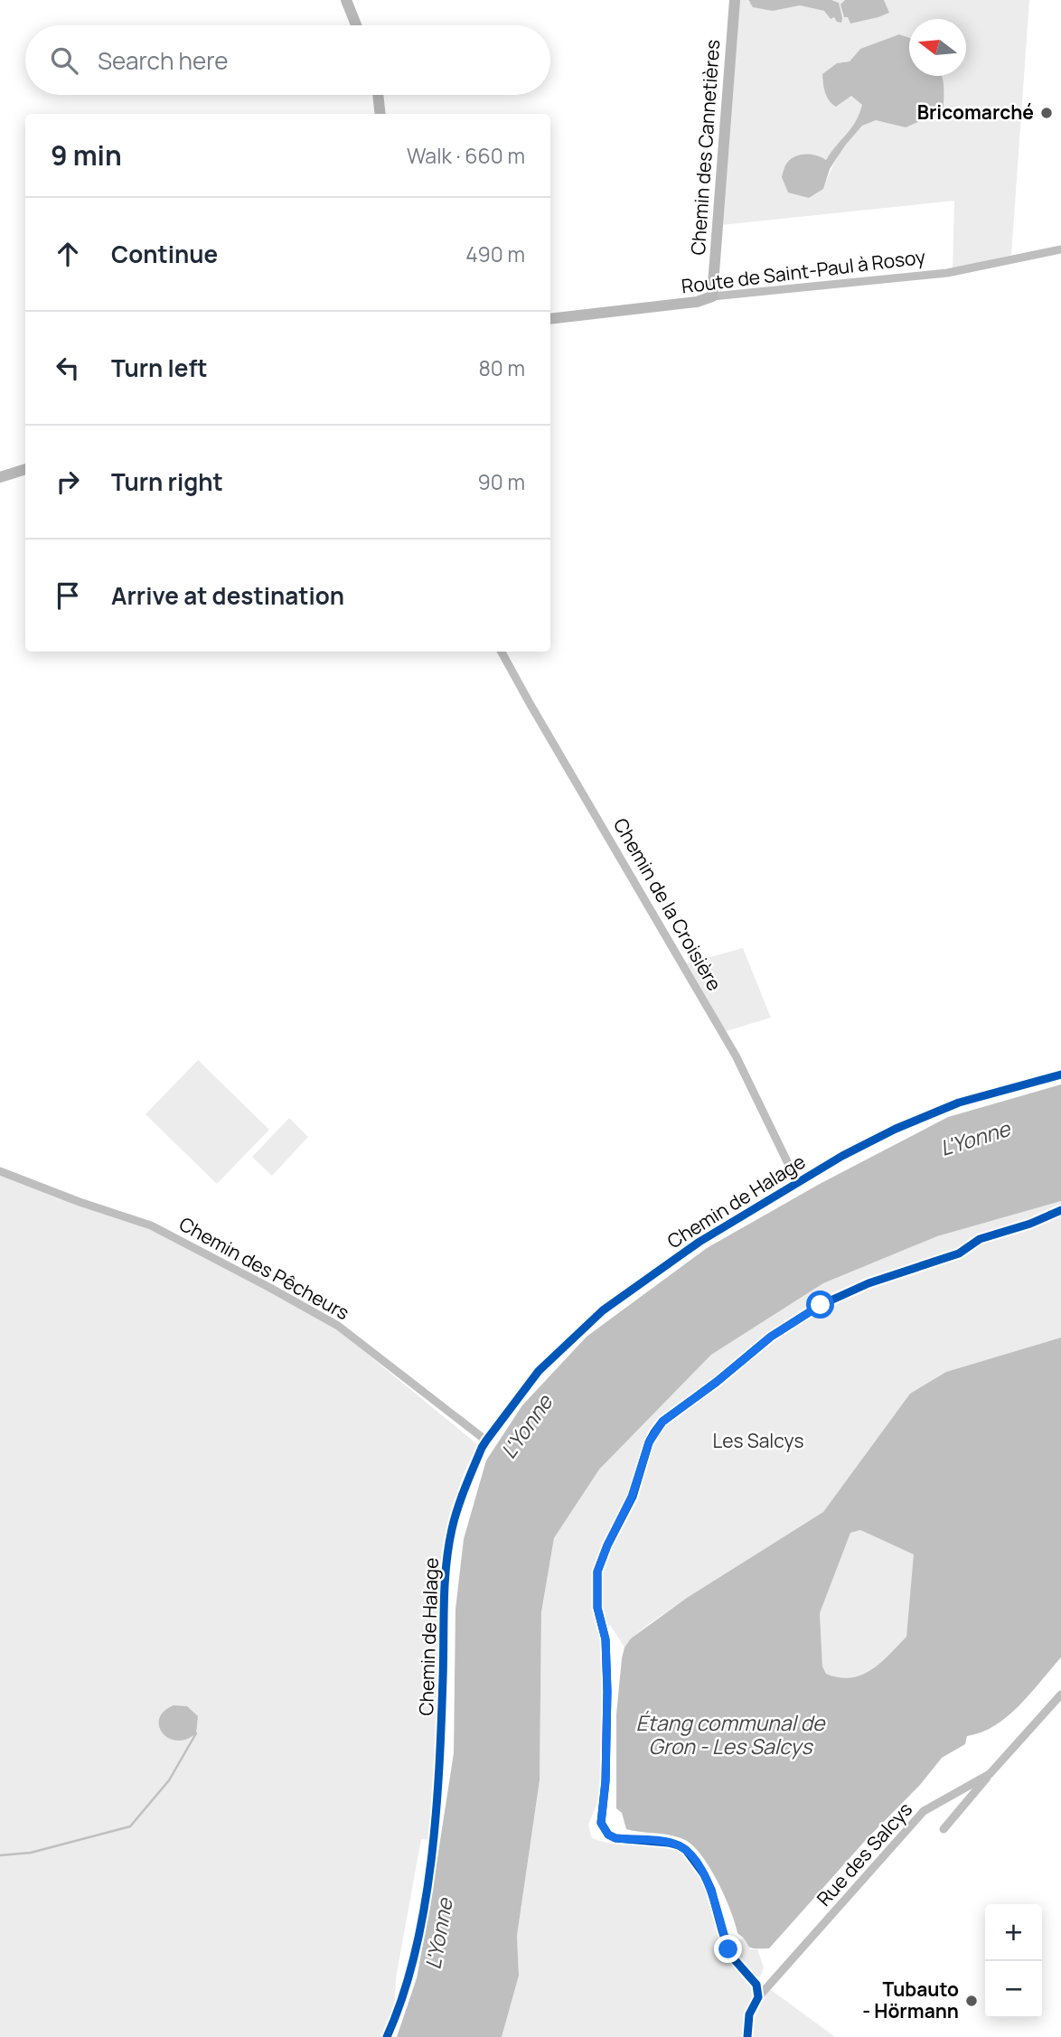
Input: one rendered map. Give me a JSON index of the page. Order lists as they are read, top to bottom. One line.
{"streets":{"street":["Chemin des Cannetières","Route de Saint-Paul à Rosoy","Chemin de la Croisière","Chemin des Pêcheurs","Rue des Salcys"],"cycle path":["Chemin de Halage"]},"crossings":[["Chemin des Cannetières","Route de Saint-Paul à Rosoy"]],"water":["L'Yonne","Étang communal de Gron - Les Salcys"],"parks":["Les Salcys"],"places":["Bricomarché","Tubauto - Hörmann"],"north":"left","page":{"search":"Search here","heading":["9 min","Walk · 660 m"],"list":[["Continue","490 m"],["Turn left","80 m"],["Turn right","90 m"],"Arrive at destination"],"map_buttons":["+","−"]}}
